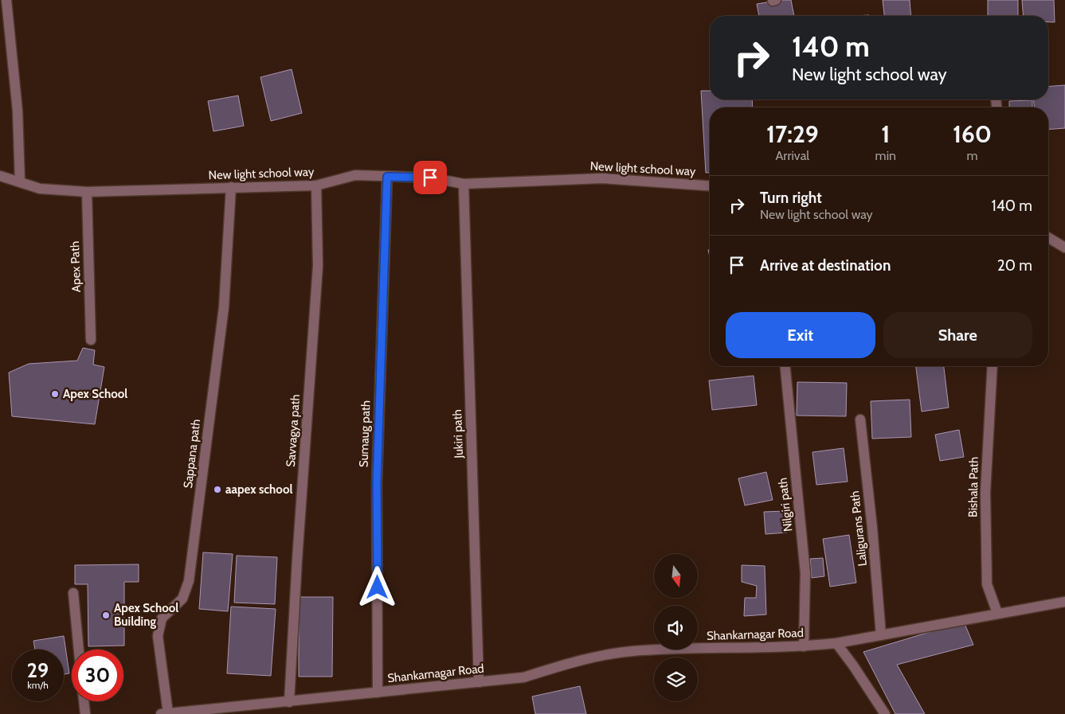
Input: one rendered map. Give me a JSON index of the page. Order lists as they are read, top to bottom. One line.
{"streets":{"street":["New light school way","Apex Path","Savvagya path","Sumaug path","Jukiri path","Sappana path","Bishala Path","Nilgiri path","Laligurans Path","Shankarnagar Road"]},"crossings":[["New light school way","Apex Path"],["New light school way","Savvagya path"],["New light school way","Sumaug path"],["New light school way","Jukiri path"],["New light school way","Sappana path"],["Savvagya path","Shankarnagar Road"],["Sumaug path","Shankarnagar Road"],["Jukiri path","Shankarnagar Road"],["Sappana path","Shankarnagar Road"],["Bishala Path","Shankarnagar Road"],["Nilgiri path","Shankarnagar Road"],["Laligurans Path","Shankarnagar Road"]],"places":["Apex School","aapex school","Apex School Building"],"north":"bottom","page":{"turn":["140 m","New light school way"],"eta":["17:29","Arrival","1","min","160","m"],"list":[{"name":"Turn right","note":"New light school way","value":"140 m"},{"name":"Arrive at destination","value":"20 m"}],"buttons":["Exit","Share"],"speed":"29 km/h","limit":"30"}}
